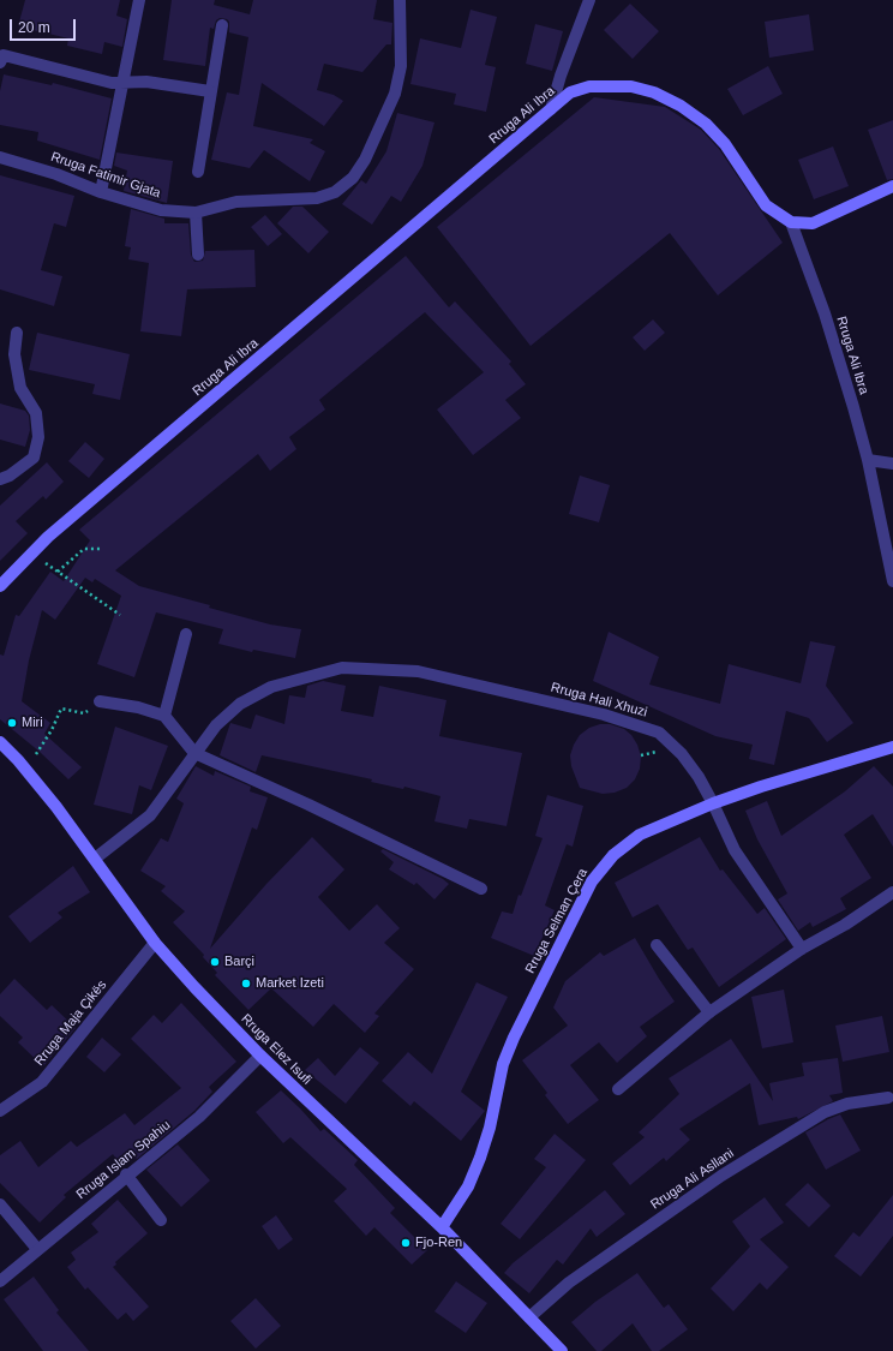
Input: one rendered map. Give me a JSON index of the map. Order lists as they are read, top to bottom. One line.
{"streets":{"street":["Rruga Ali Ibra","Rruga Fatimir Gjata","Rruga Hali Xhuzi","Rruga Selman Çera","Rruga Maja Çikës","Rruga Elez Isufi","Rruga Islam Spahiu","Rruga Ali Asllani"]},"crossings":[["Rruga Hali Xhuzi","Rruga Selman Çera"],["Rruga Hali Xhuzi","Rruga Elez Isufi"],["Rruga Selman Çera","Rruga Elez Isufi"],["Rruga Maja Çikës","Rruga Elez Isufi"],["Rruga Elez Isufi","Rruga Islam Spahiu"],["Rruga Elez Isufi","Rruga Ali Asllani"]],"places":["Miri","Barçi","Market Izeti","Fjo-Ren"],"scale_bar":"20 m"}
